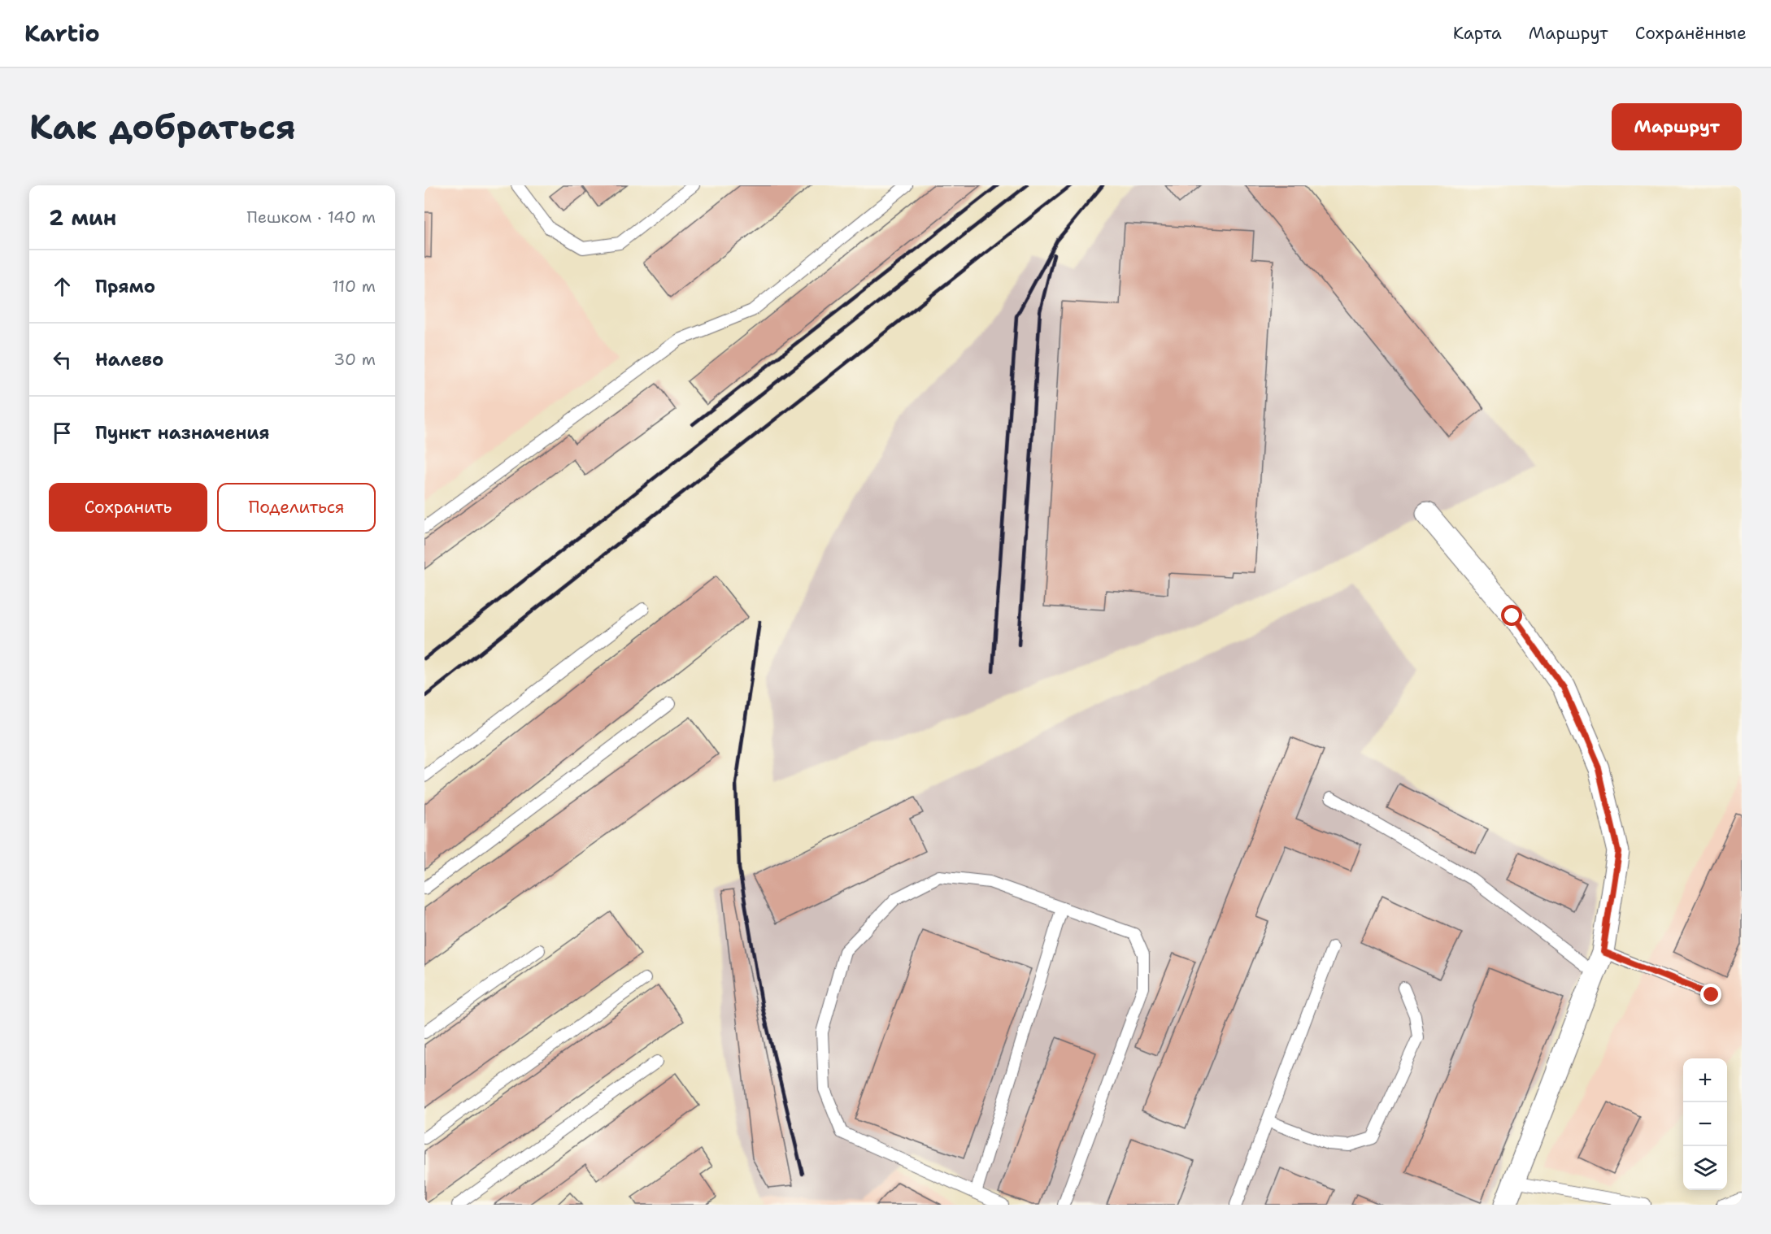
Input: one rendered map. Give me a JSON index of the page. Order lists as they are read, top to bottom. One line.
{"page":{"header":"Kartio","nav":["Карта","Маршрут","Сохранённые"],"buttons":["Маршрут",["Сохранить","Поделиться"]],"title":"Как добраться","heading":["2 мин","Пешком · 140 m"],"list":[["Прямо","110 m"],["Налево","30 m"],"Пункт назначения"],"map_buttons":["+","−"]}}
